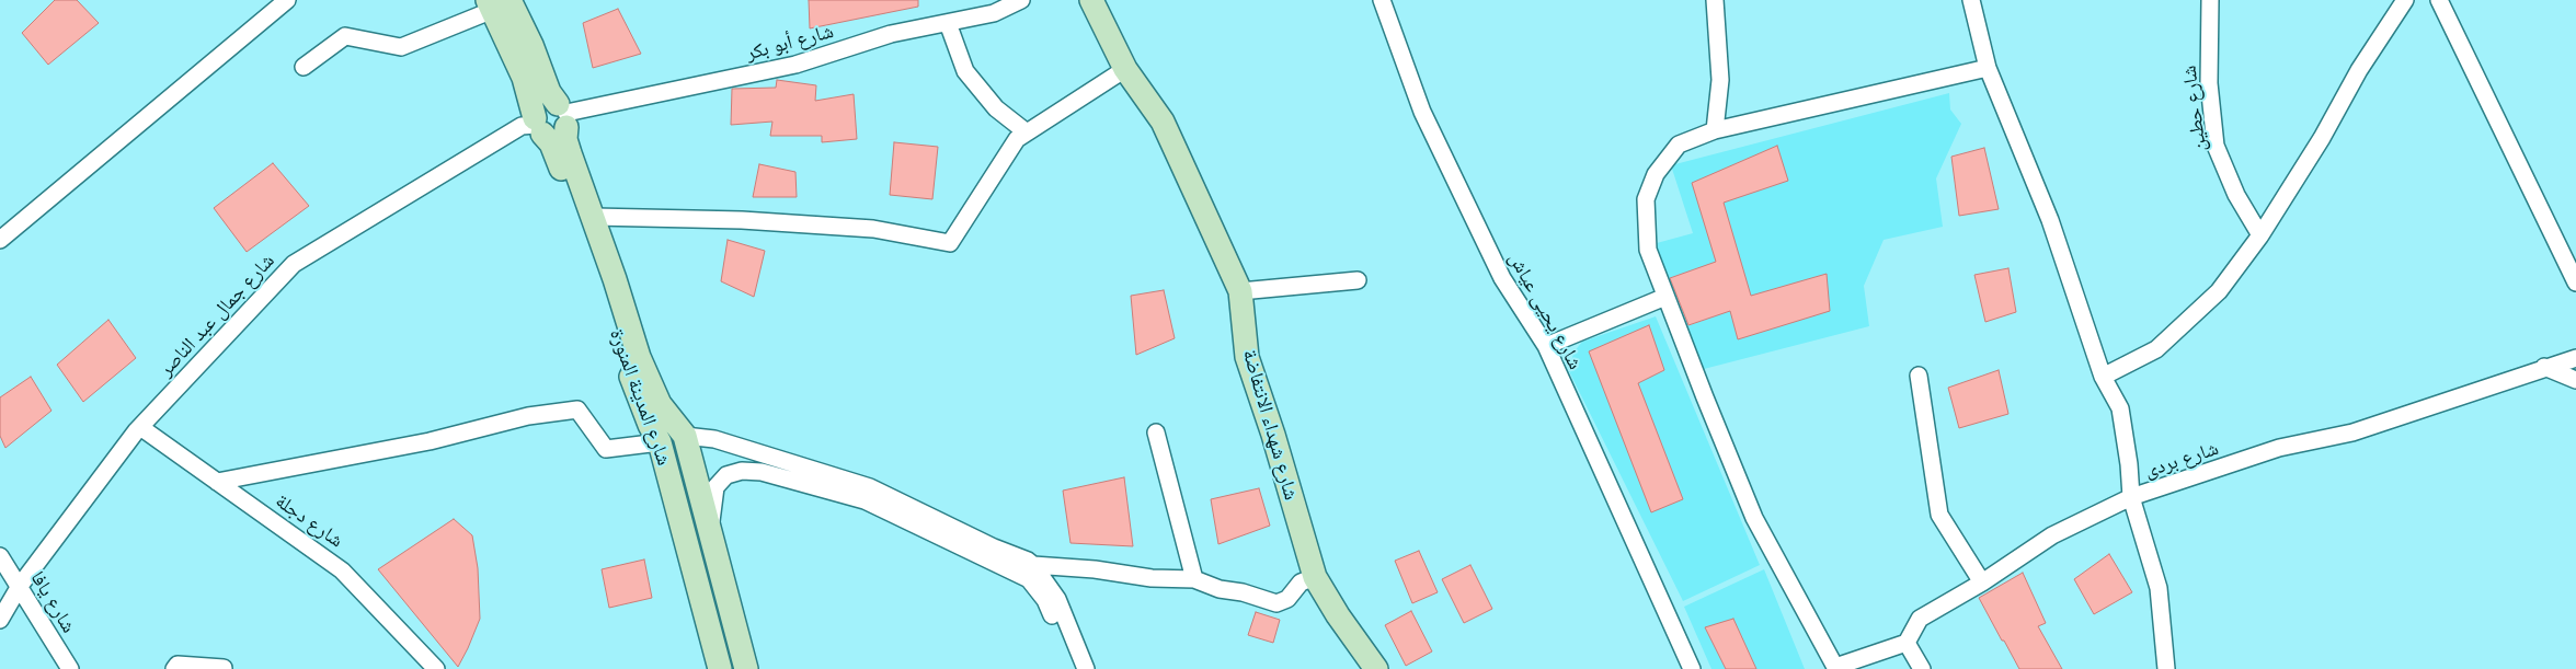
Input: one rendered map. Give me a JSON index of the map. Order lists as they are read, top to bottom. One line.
{"streets":{"main road":["شارع المدينة المنورة","شارع شهداء الانتفاضة"],"street":["شارع أبو بكر","شارع حطين","شارع يحيى عياش","شارع جمال عبد الناصر","شارع بردى","شارع دجلة","شارع يافا"]},"crossings":[["شارع جمال عبد الناصر","شارع المدينة المنورة"],["شارع جمال عبد الناصر","شارع دجلة"],["شارع جمال عبد الناصر","شارع يافا"]]}
